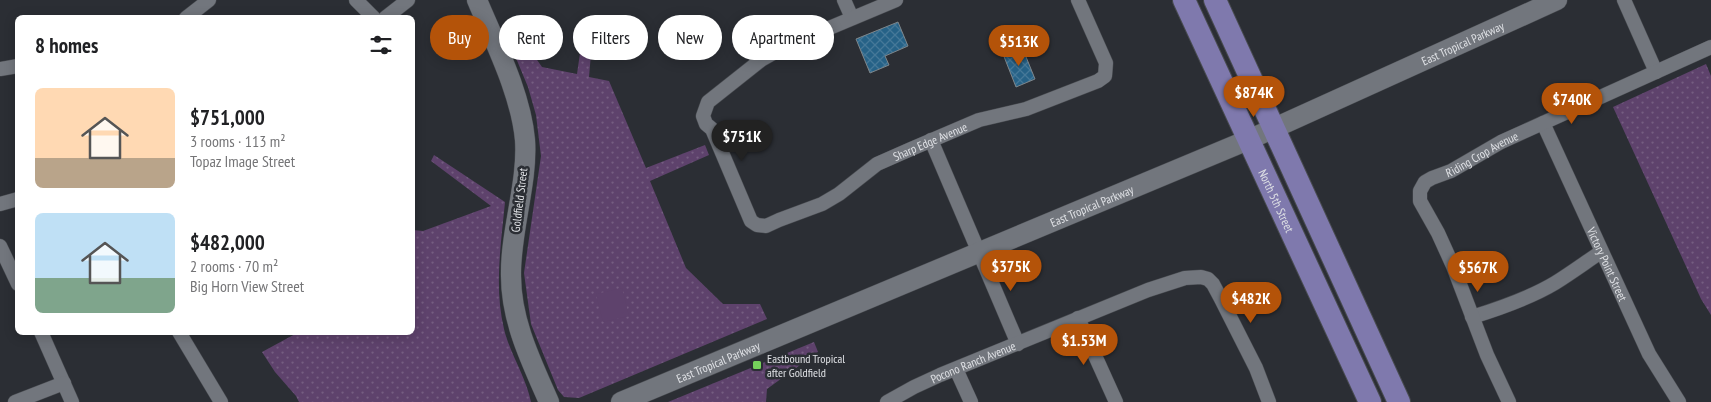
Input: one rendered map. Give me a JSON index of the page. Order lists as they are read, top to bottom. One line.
{"streets":{"main road":["East Tropical Parkway","Goldfield Street","North 5th Street"],"street":["Sharp Edge Avenue","Riding Crop Avenue","Victory Point Street","Pocono Ranch Avenue"]},"crossings":[["East Tropical Parkway","North 5th Street"],["Riding Crop Avenue","Victory Point Street"]],"places":{"transit":["Eastbound Tropical after Goldfield"]},"page":{"chip":["Buy","Rent","Filters","New","Apartment"],"heading":"8 homes","price":["$513K","$874K","$740K","$751K","$375K","$567K","$482K","$1.53M"],"list":[{"name":"$751,000","note":"3 rooms · 113 m² · Topaz Image Street"},{"name":"$482,000","note":"2 rooms · 70 m² · Big Horn View Street"}]}}
